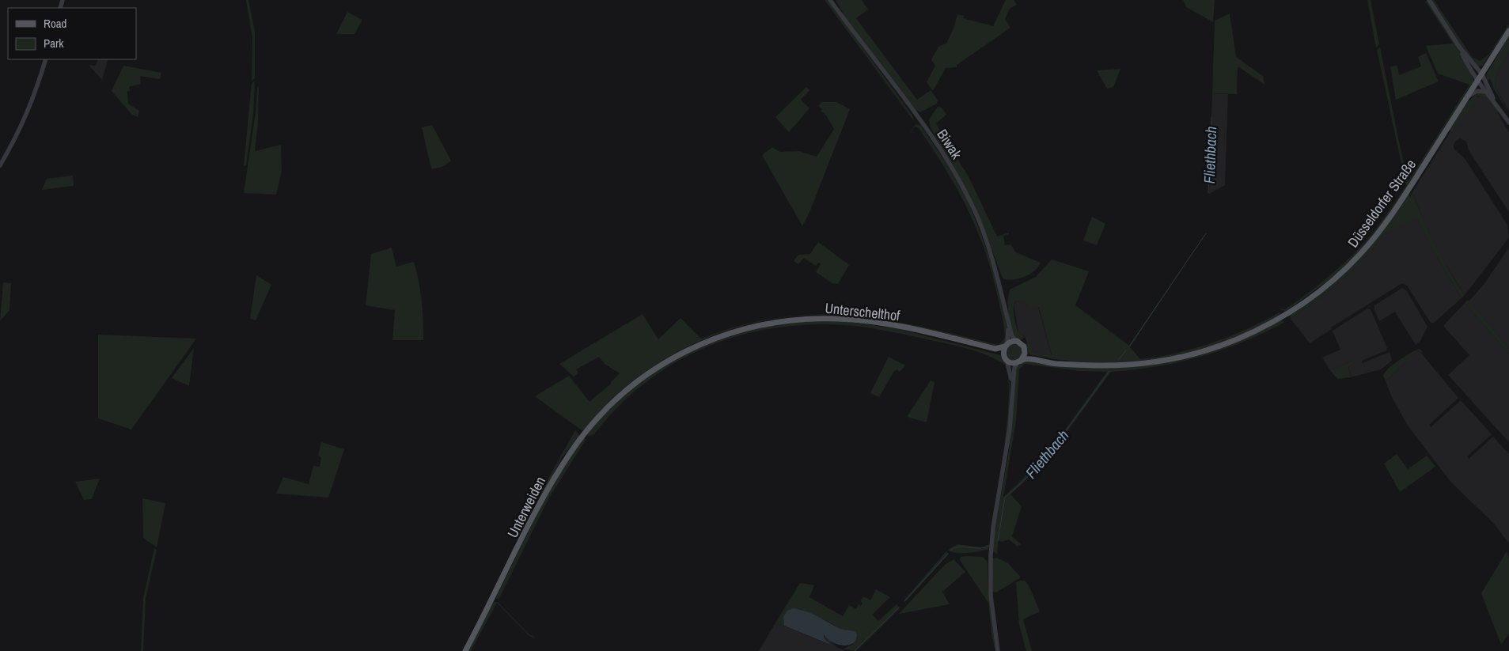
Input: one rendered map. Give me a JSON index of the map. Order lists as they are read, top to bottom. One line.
{"streets":{"main road":["Düsseldorfer Straße","Unterschelthof","Unterweiden"],"street":["Biwak"]},"crossings":[["Biwak","Unterschelthof"],["Unterschelthof","Unterweiden"]],"water":["Fliethbach"],"legend":["Road","Park"]}
